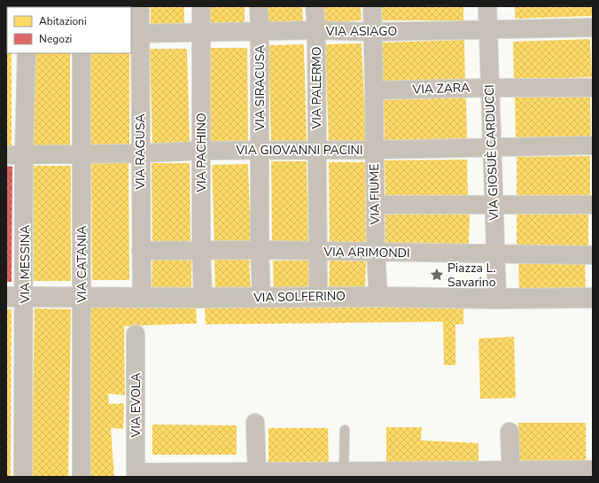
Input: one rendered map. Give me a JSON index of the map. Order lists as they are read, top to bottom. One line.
{"streets":{"street":["VIA ASIAGO","VIA SIRACUSA","VIA PALERMO","VIA ZARA","VIA GIOVANNI PACINI","VIA RAGUSA","VIA PACHINO","VIA GIOSUÈ CARDUCCI","VIA FIUME","VIA ARIMONDI","VIA MESSINA","VIA CATANIA","VIA SOLFERINO","VIA EVOLA"]},"crossings":[["VIA ASIAGO","VIA SIRACUSA"],["VIA ASIAGO","VIA PALERMO"],["VIA ASIAGO","VIA RAGUSA"],["VIA ASIAGO","VIA PACHINO"],["VIA ASIAGO","VIA GIOSUÈ CARDUCCI"],["VIA ASIAGO","VIA FIUME"],["VIA SIRACUSA","VIA GIOVANNI PACINI"],["VIA SIRACUSA","VIA ARIMONDI"],["VIA SIRACUSA","VIA SOLFERINO"],["VIA PALERMO","VIA GIOVANNI PACINI"],["VIA PALERMO","VIA ARIMONDI"],["VIA PALERMO","VIA SOLFERINO"],["VIA ZARA","VIA GIOSUÈ CARDUCCI"],["VIA ZARA","VIA FIUME"],["VIA GIOVANNI PACINI","VIA RAGUSA"],["VIA GIOVANNI PACINI","VIA PACHINO"],["VIA GIOVANNI PACINI","VIA GIOSUÈ CARDUCCI"],["VIA GIOVANNI PACINI","VIA FIUME"],["VIA GIOVANNI PACINI","VIA MESSINA"],["VIA GIOVANNI PACINI","VIA CATANIA"],["VIA RAGUSA","VIA ARIMONDI"],["VIA RAGUSA","VIA SOLFERINO"],["VIA PACHINO","VIA ARIMONDI"],["VIA PACHINO","VIA SOLFERINO"],["VIA GIOSUÈ CARDUCCI","VIA ARIMONDI"],["VIA GIOSUÈ CARDUCCI","VIA SOLFERINO"],["VIA FIUME","VIA ARIMONDI"],["VIA FIUME","VIA SOLFERINO"],["VIA MESSINA","VIA SOLFERINO"],["VIA CATANIA","VIA SOLFERINO"]],"places":{"place":["Piazza L. Savarino"]},"legend":["Abitazioni","Negozi"]}
